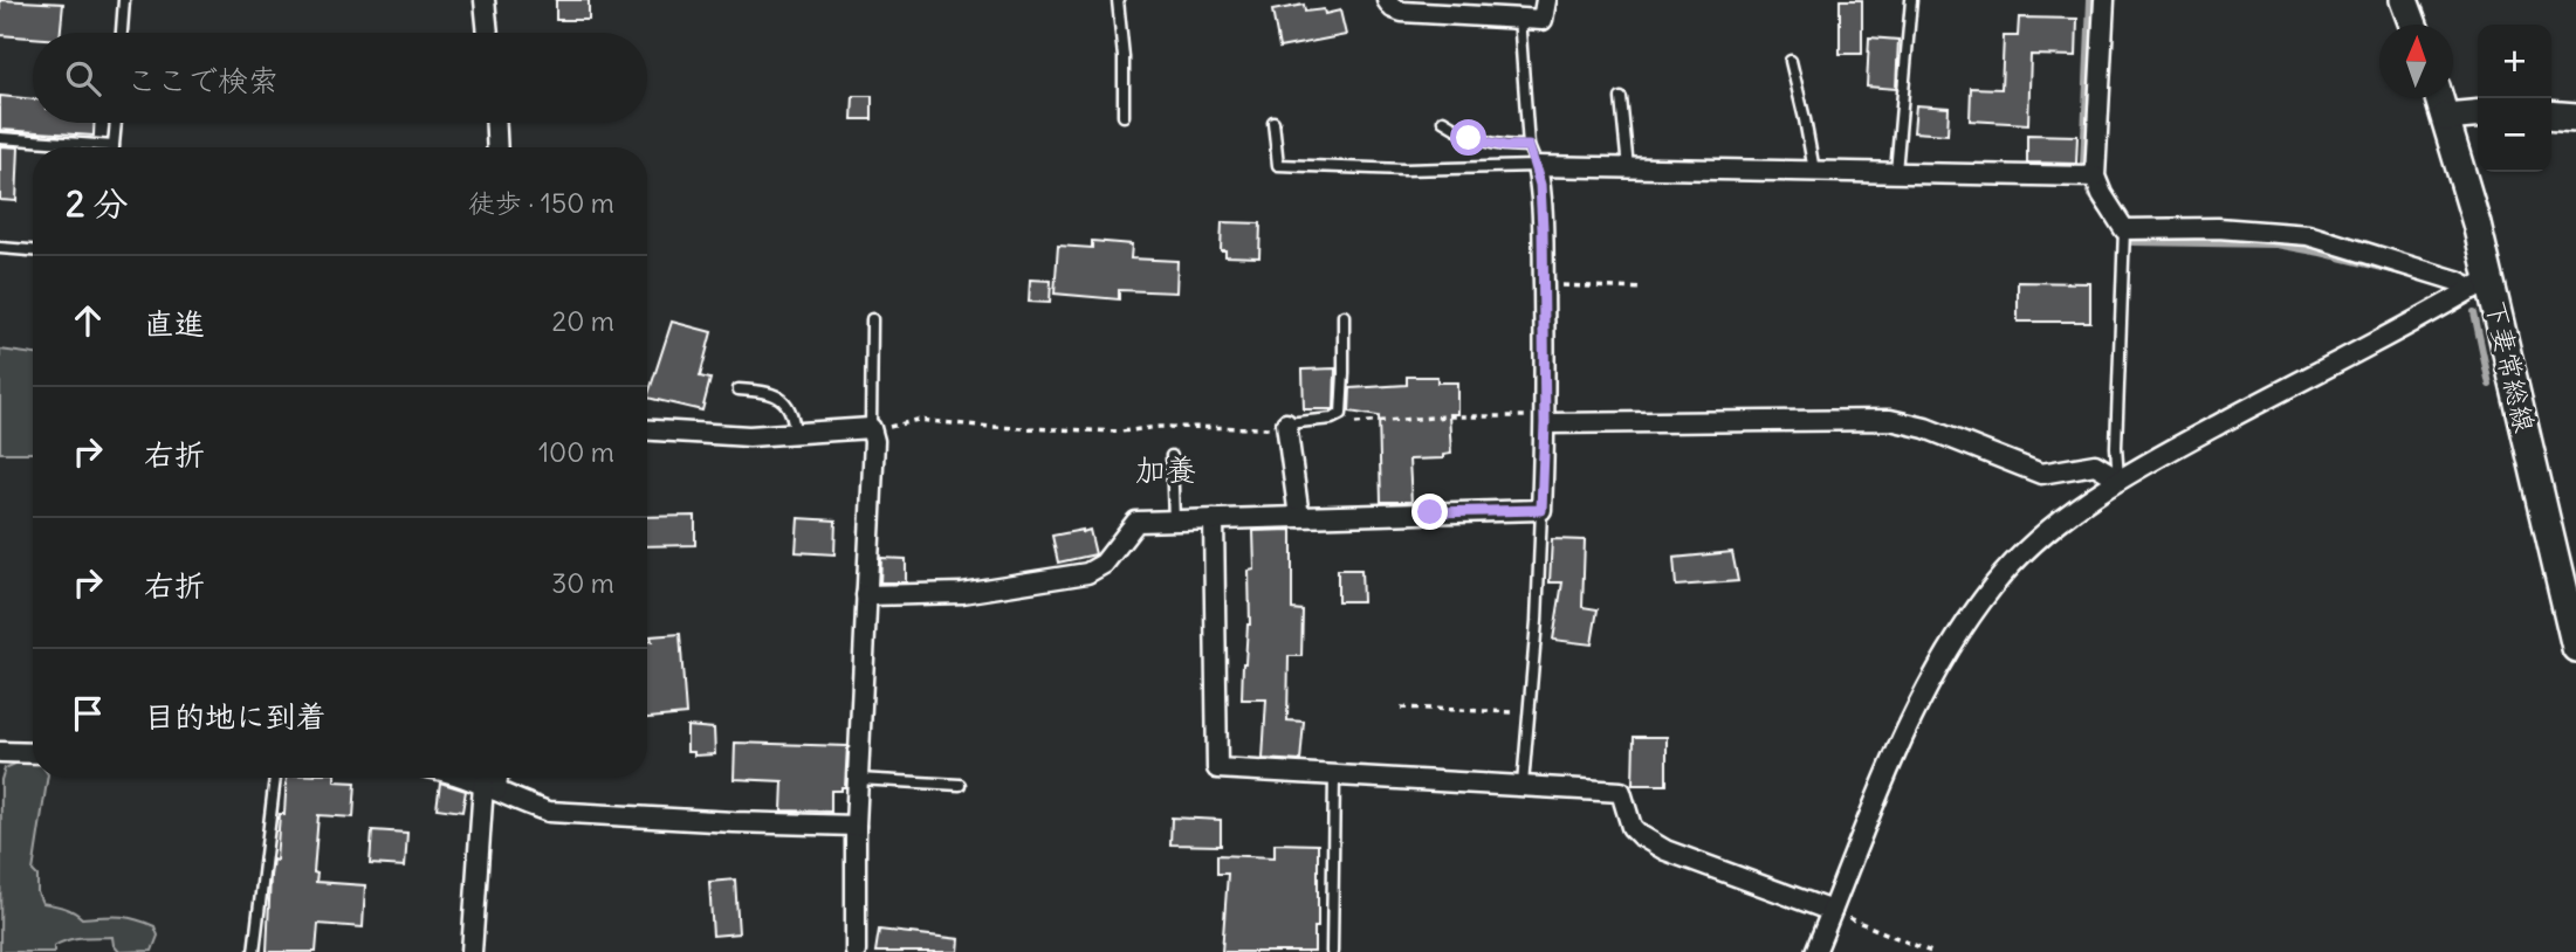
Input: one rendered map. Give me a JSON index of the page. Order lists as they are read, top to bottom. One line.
{"streets":{"main road":["下妻常総線"]},"districts":["加養"],"north":"top","page":{"map_buttons":["+","−"],"search":"ここで検索","heading":["2 分","徒歩 · 150 m"],"list":[["直進","20 m"],["右折","100 m"],["右折","30 m"],"目的地に到着"]}}
